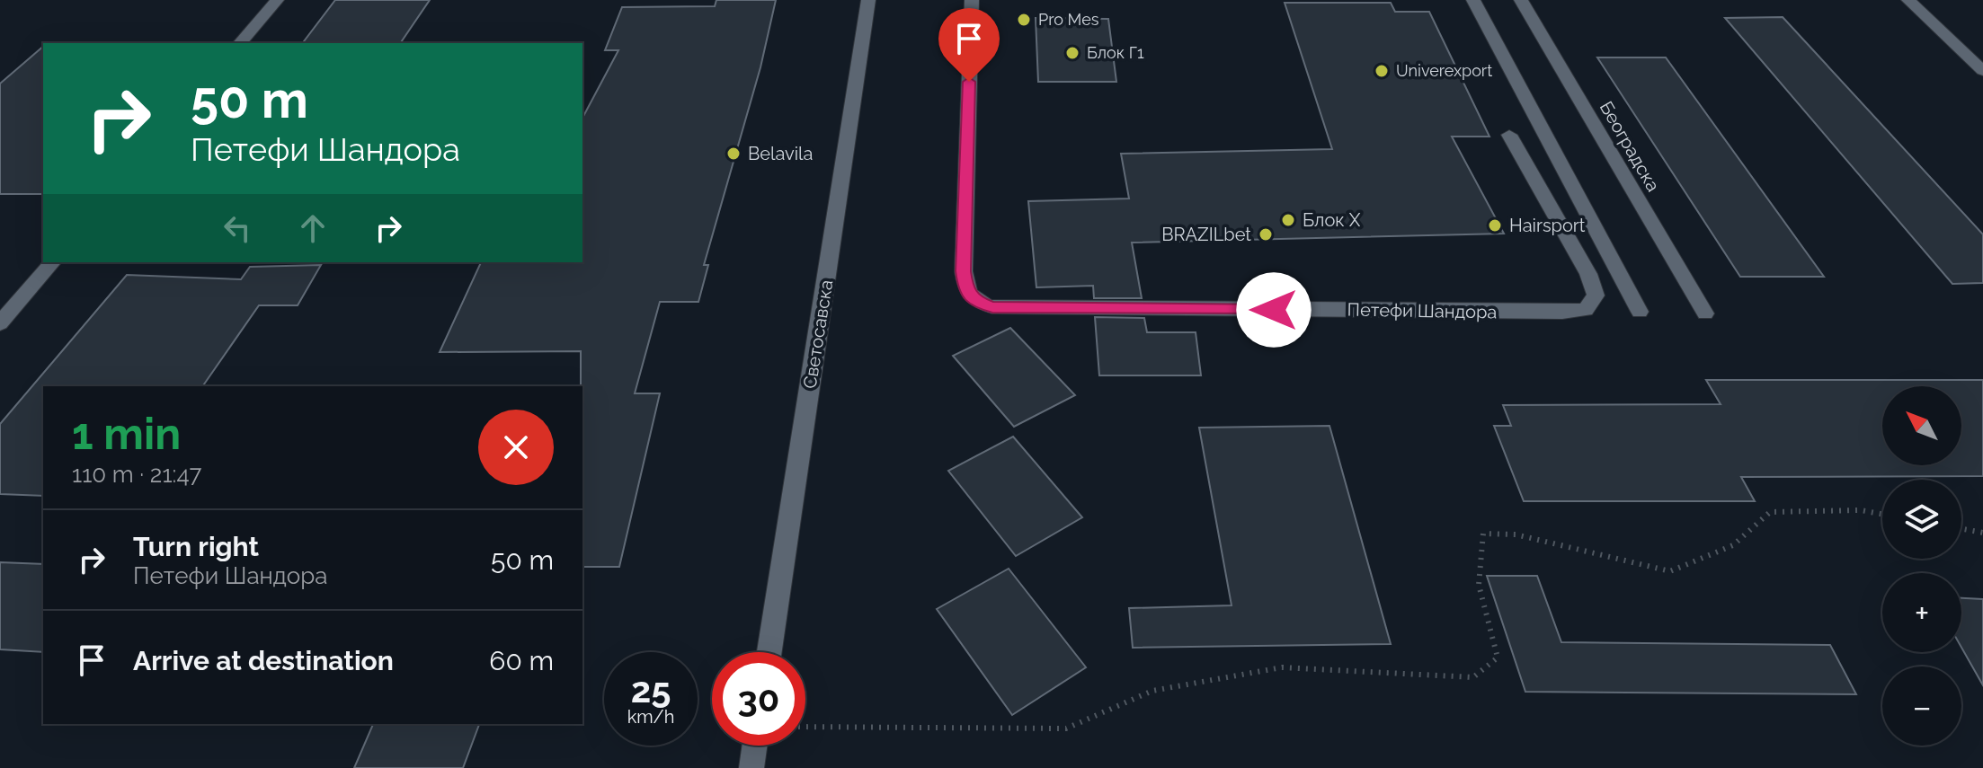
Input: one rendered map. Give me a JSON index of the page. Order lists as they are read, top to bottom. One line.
{"streets":{"street":["Београдска","Петефи Шандора","Светосавска"]},"places":["Pro Mes","Блок Г1","Univerexport","Belavila","Блок Х","Hairsport","BRAZILbet"],"north":"top left","page":{"turn":["50 m","Петефи Шандора"],"map_buttons":["+","−"],"heading":["1 min","110 m · 21:47"],"list":[{"name":"Turn right","note":"Петефи Шандора","value":"50 m"},{"name":"Arrive at destination","value":"60 m"}],"speed":"25 km/h","limit":"30"}}
